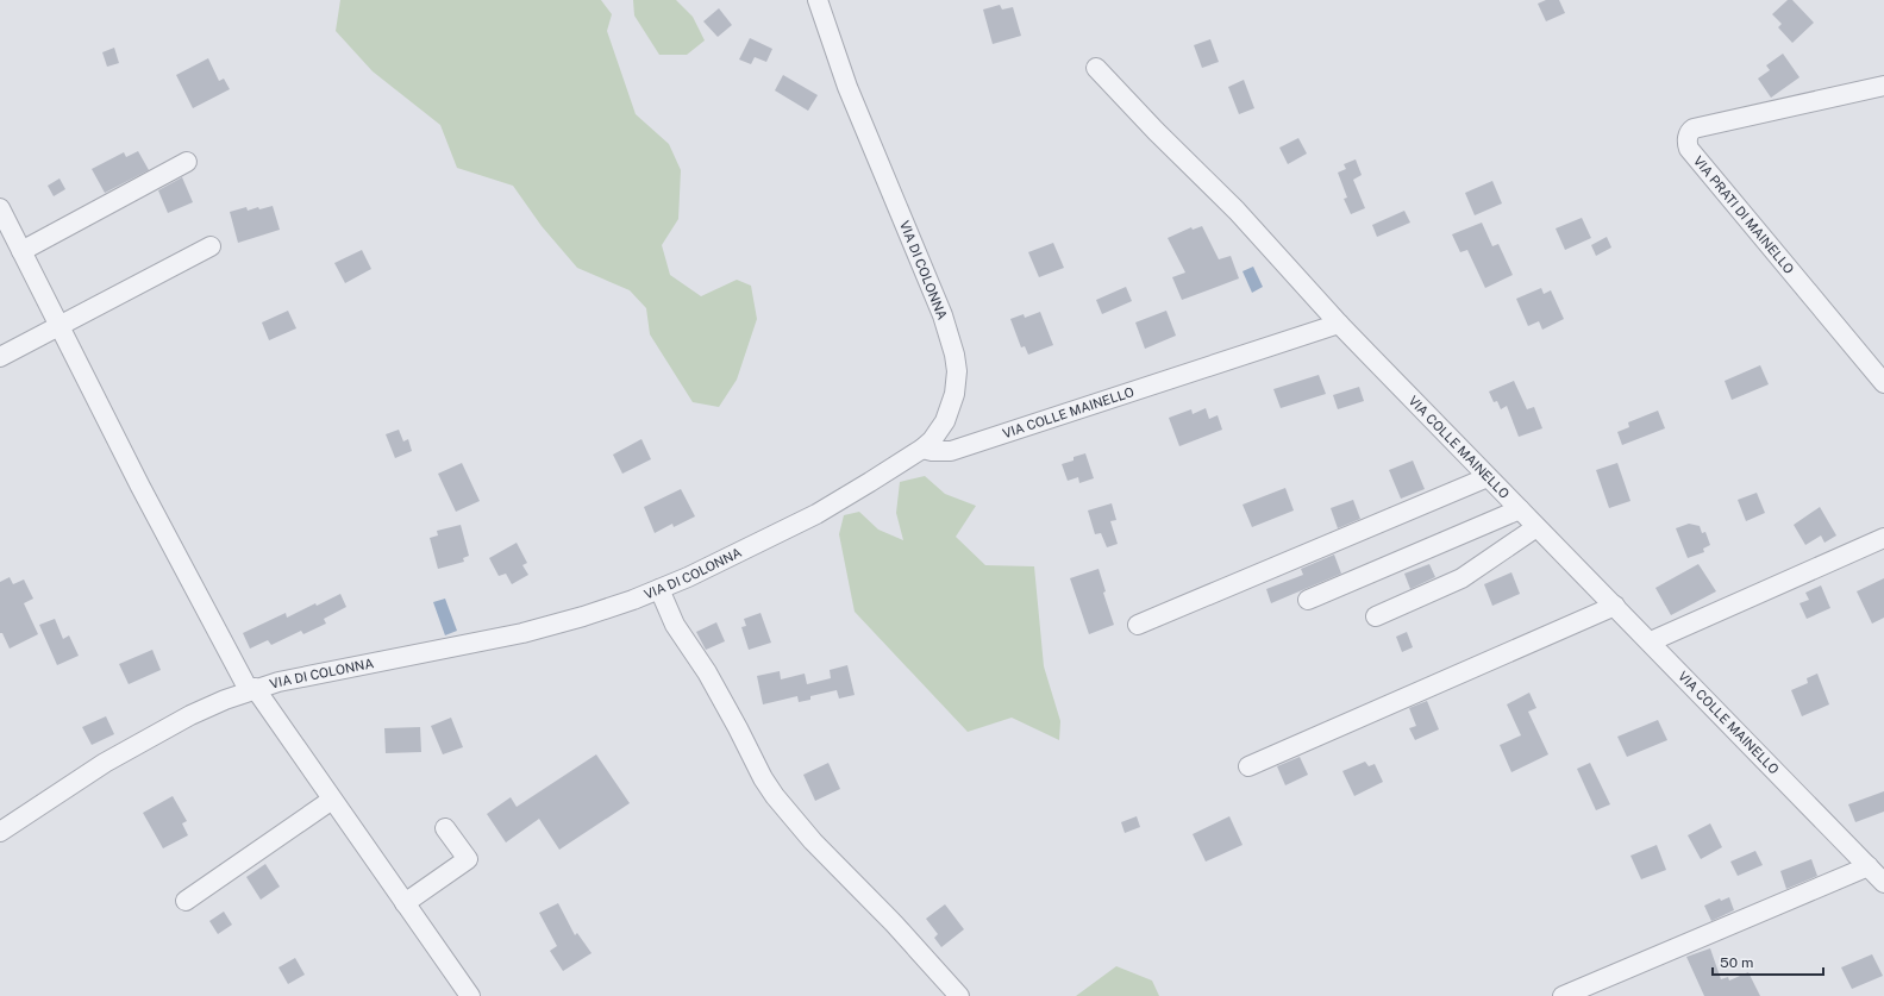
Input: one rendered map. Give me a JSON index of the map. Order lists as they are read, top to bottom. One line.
{"streets":{"street":["VIA PRATI DI MAINELLO","VIA DI COLONNA","VIA COLLE MAINELLO"]},"crossings":[["VIA DI COLONNA","VIA COLLE MAINELLO"]],"scale_bar":"50 m"}
